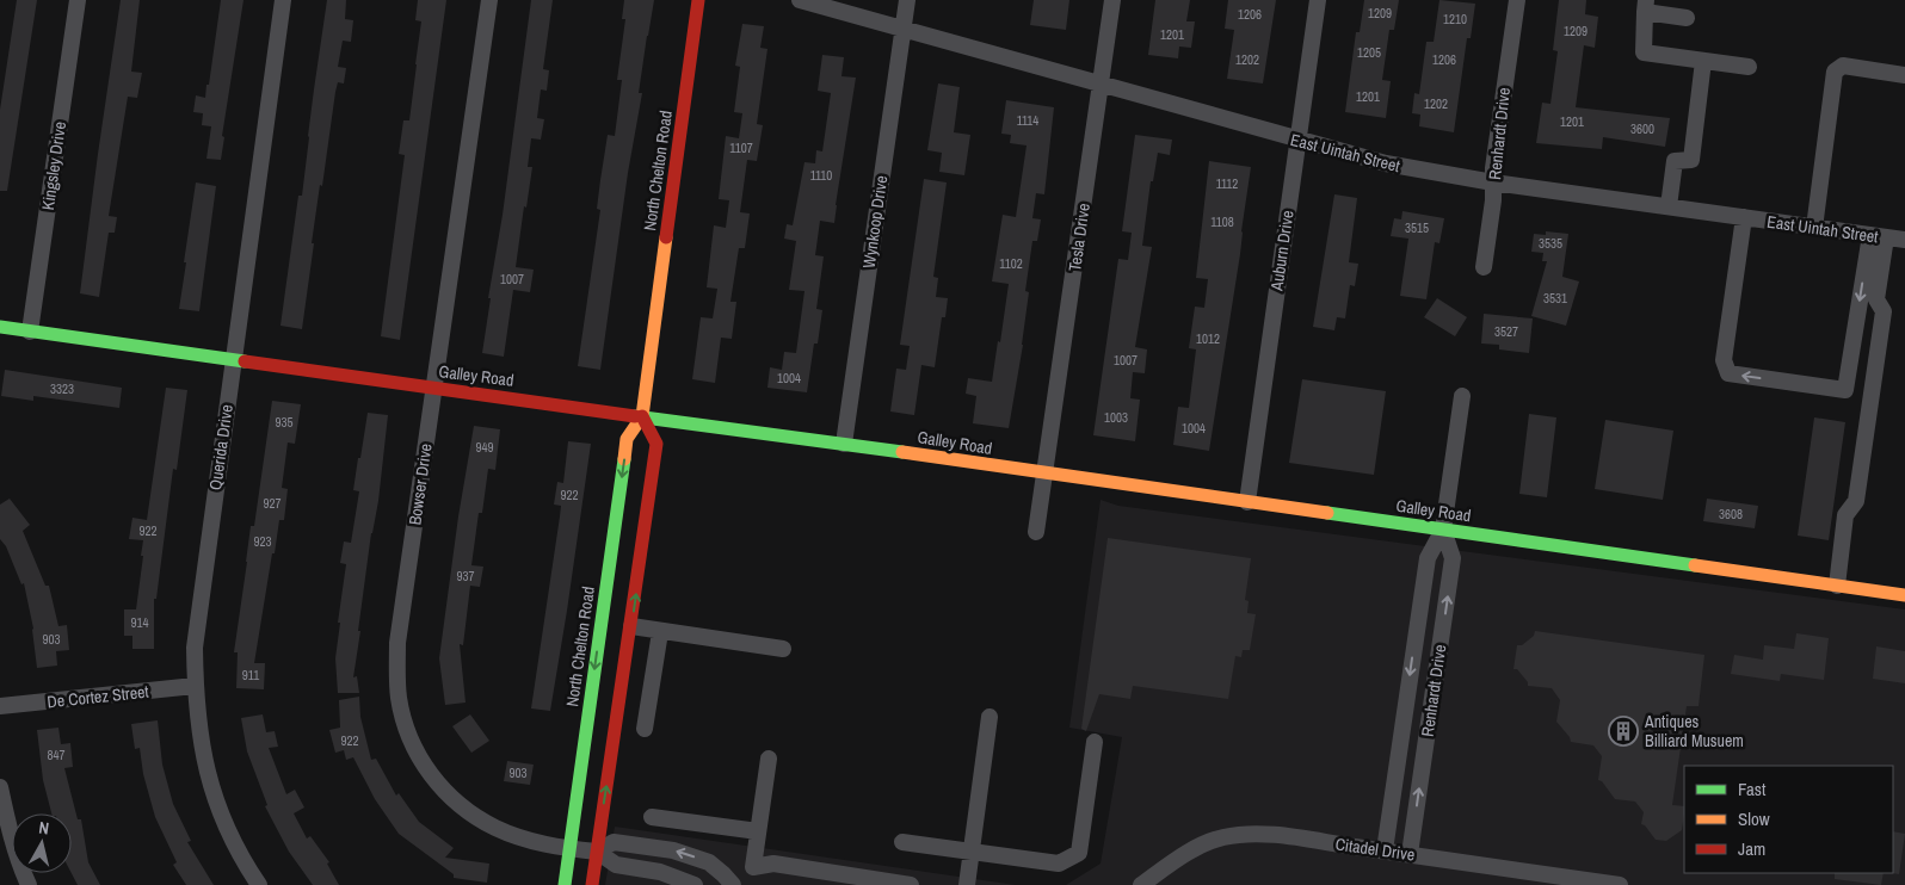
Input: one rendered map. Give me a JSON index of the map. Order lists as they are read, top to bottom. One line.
{"streets":{"main road":["North Chelton Road","Galley Road"],"street":["Renhardt Drive","East Uintah Street","Kingsley Drive","Wynkoop Drive","Tesla Drive","Auburn Drive","Querida Drive","Bowser Drive","De Cortez Street","Citadel Drive"]},"crossings":[["Renhardt Drive","East Uintah Street"],["Renhardt Drive","Galley Road"],["Renhardt Drive","Citadel Drive"],["East Uintah Street","Wynkoop Drive"],["East Uintah Street","Tesla Drive"],["East Uintah Street","Auburn Drive"],["Kingsley Drive","Galley Road"],["North Chelton Road","Galley Road"],["North Chelton Road","Bowser Drive"],["Wynkoop Drive","Galley Road"],["Tesla Drive","Galley Road"],["Auburn Drive","Galley Road"],["Galley Road","Querida Drive"],["Galley Road","Bowser Drive"],["Querida Drive","De Cortez Street"]],"places":{"building":["Antiques Billiard Musuem"]},"house_numbers":["1209","1206","1210","1209","1201","1205","1202","1206","1201","1202","1114","1201","3600","1107","1110","1112","1108","3515","3535","1102","1007","3531","3527","1012","1007","1004","3323","1003","935","1004","949","922","927","3608","922","923","937","914","903","911","922","847","903"],"legend":["Fast","Slow","Jam"],"north":"top"}
